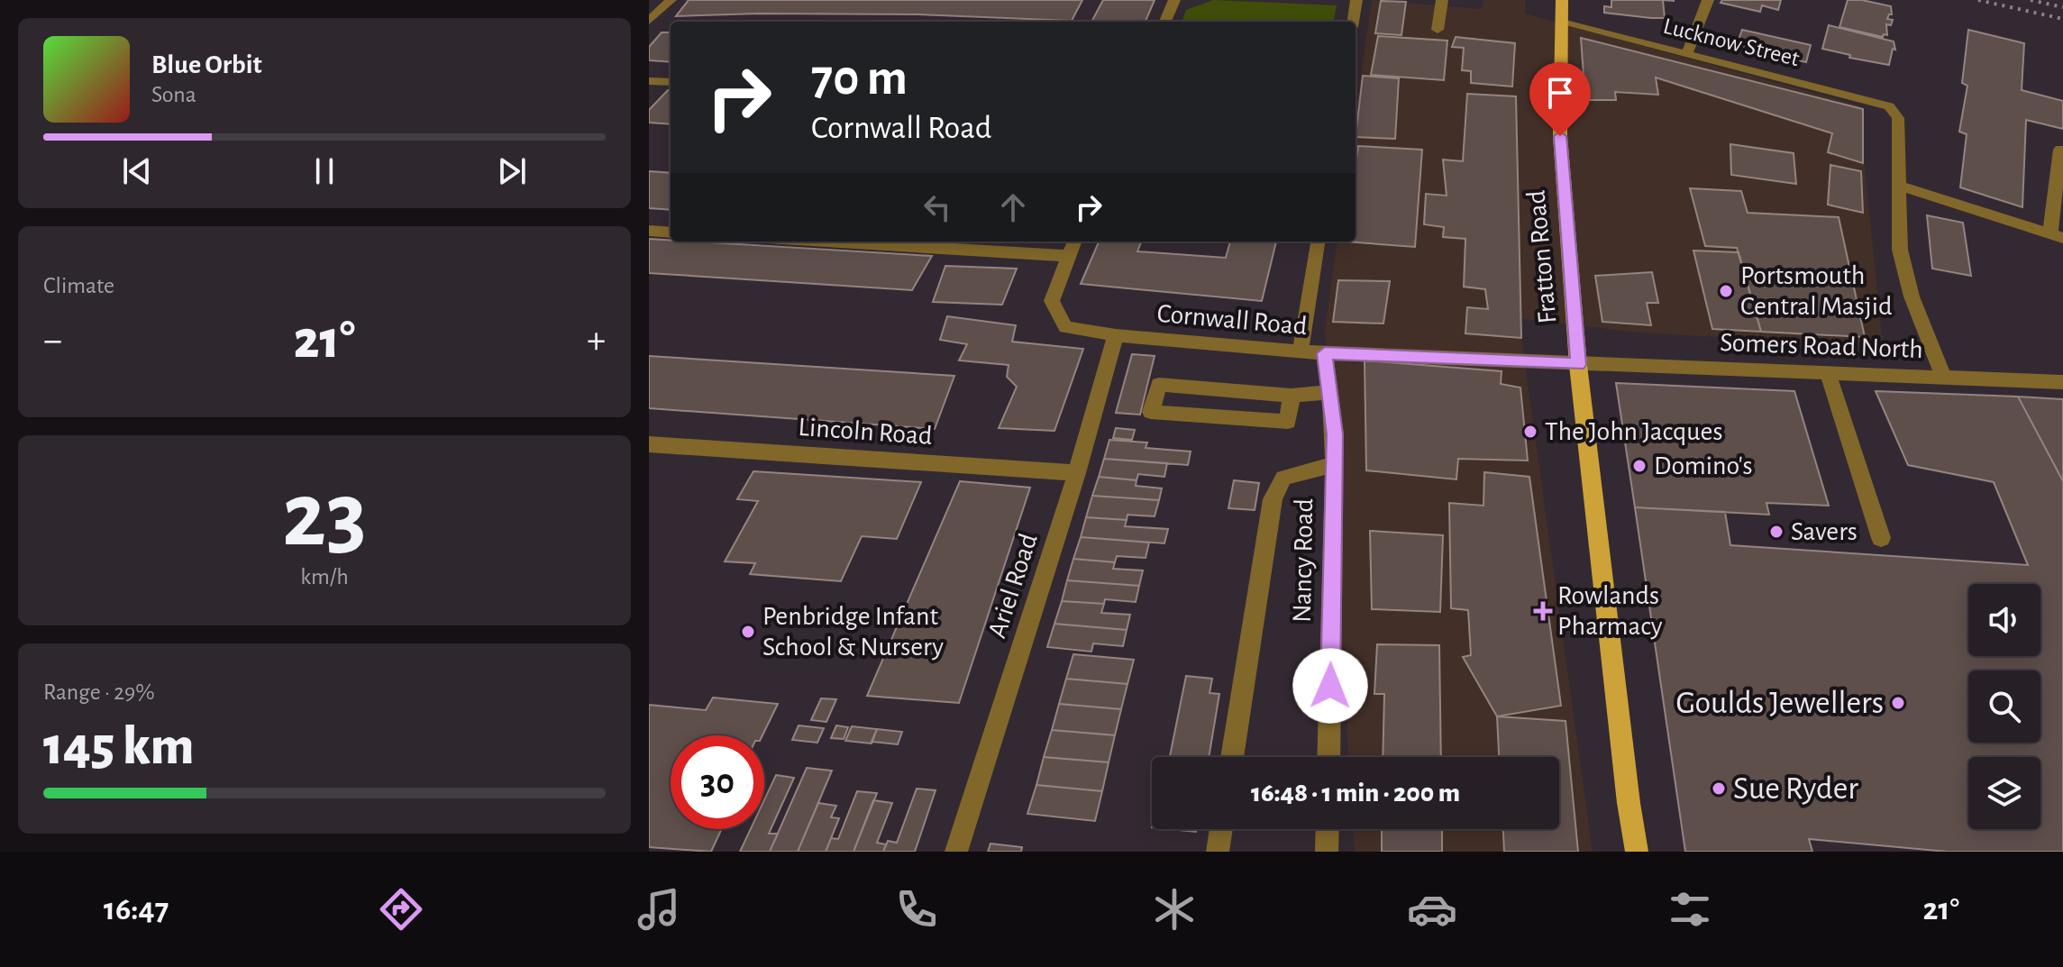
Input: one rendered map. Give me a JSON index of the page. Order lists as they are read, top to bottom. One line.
{"streets":{"main road":["Fratton Road"],"street":["Lucknow Street","Cornwall Road","Somers Road North","Lincoln Road","Nancy Road","Ariel Road"]},"crossings":[["Lucknow Street","Fratton Road"],["Fratton Road","Cornwall Road"],["Fratton Road","Somers Road North"],["Cornwall Road","Somers Road North"],["Cornwall Road","Nancy Road"],["Cornwall Road","Ariel Road"],["Lincoln Road","Ariel Road"]],"places":{"other":["Portsmouth Central Masjid","The John Jacques","Domino's","Savers","Penbridge Infant School & Nursery","Goulds Jewellers","Sue Ryder"],"health":["Rowlands Pharmacy"]},"page":{"turn":["70 m","Cornwall Road"],"song":["Blue Orbit","Sona"],"tile":["Climate",["23","km/h"],["Range · 29%","145 km"]],"heat":["−","21°","+"],"limit":"30","trip":"16:48 · 1 min · 200 m","tabs":["16:47","21°"]}}
